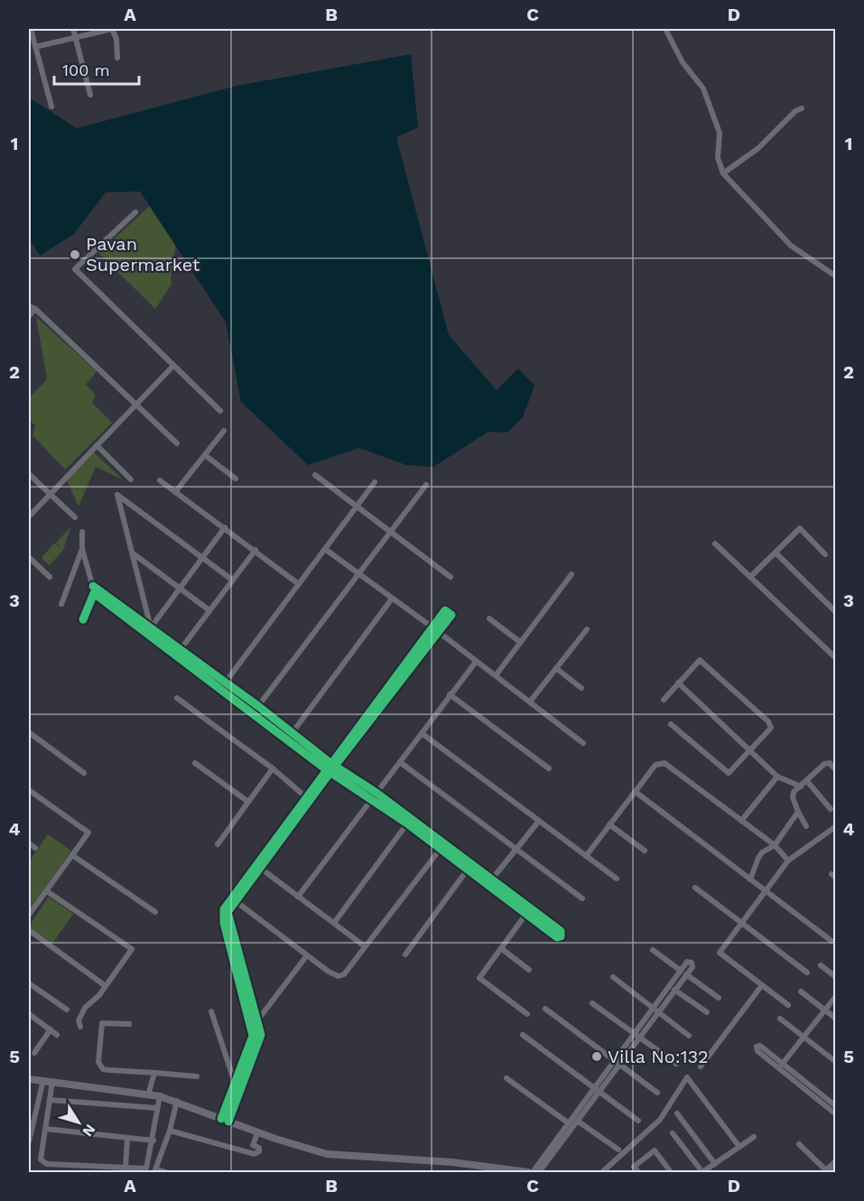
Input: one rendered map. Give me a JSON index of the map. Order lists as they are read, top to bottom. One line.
{"places":["Pavan Supermarket","Villa No:132"],"scale_bar":"100 m","north":"bottom right","grid":{"columns":["A","B","C","D"],"rows":["1","2","3","4","5"]}}
